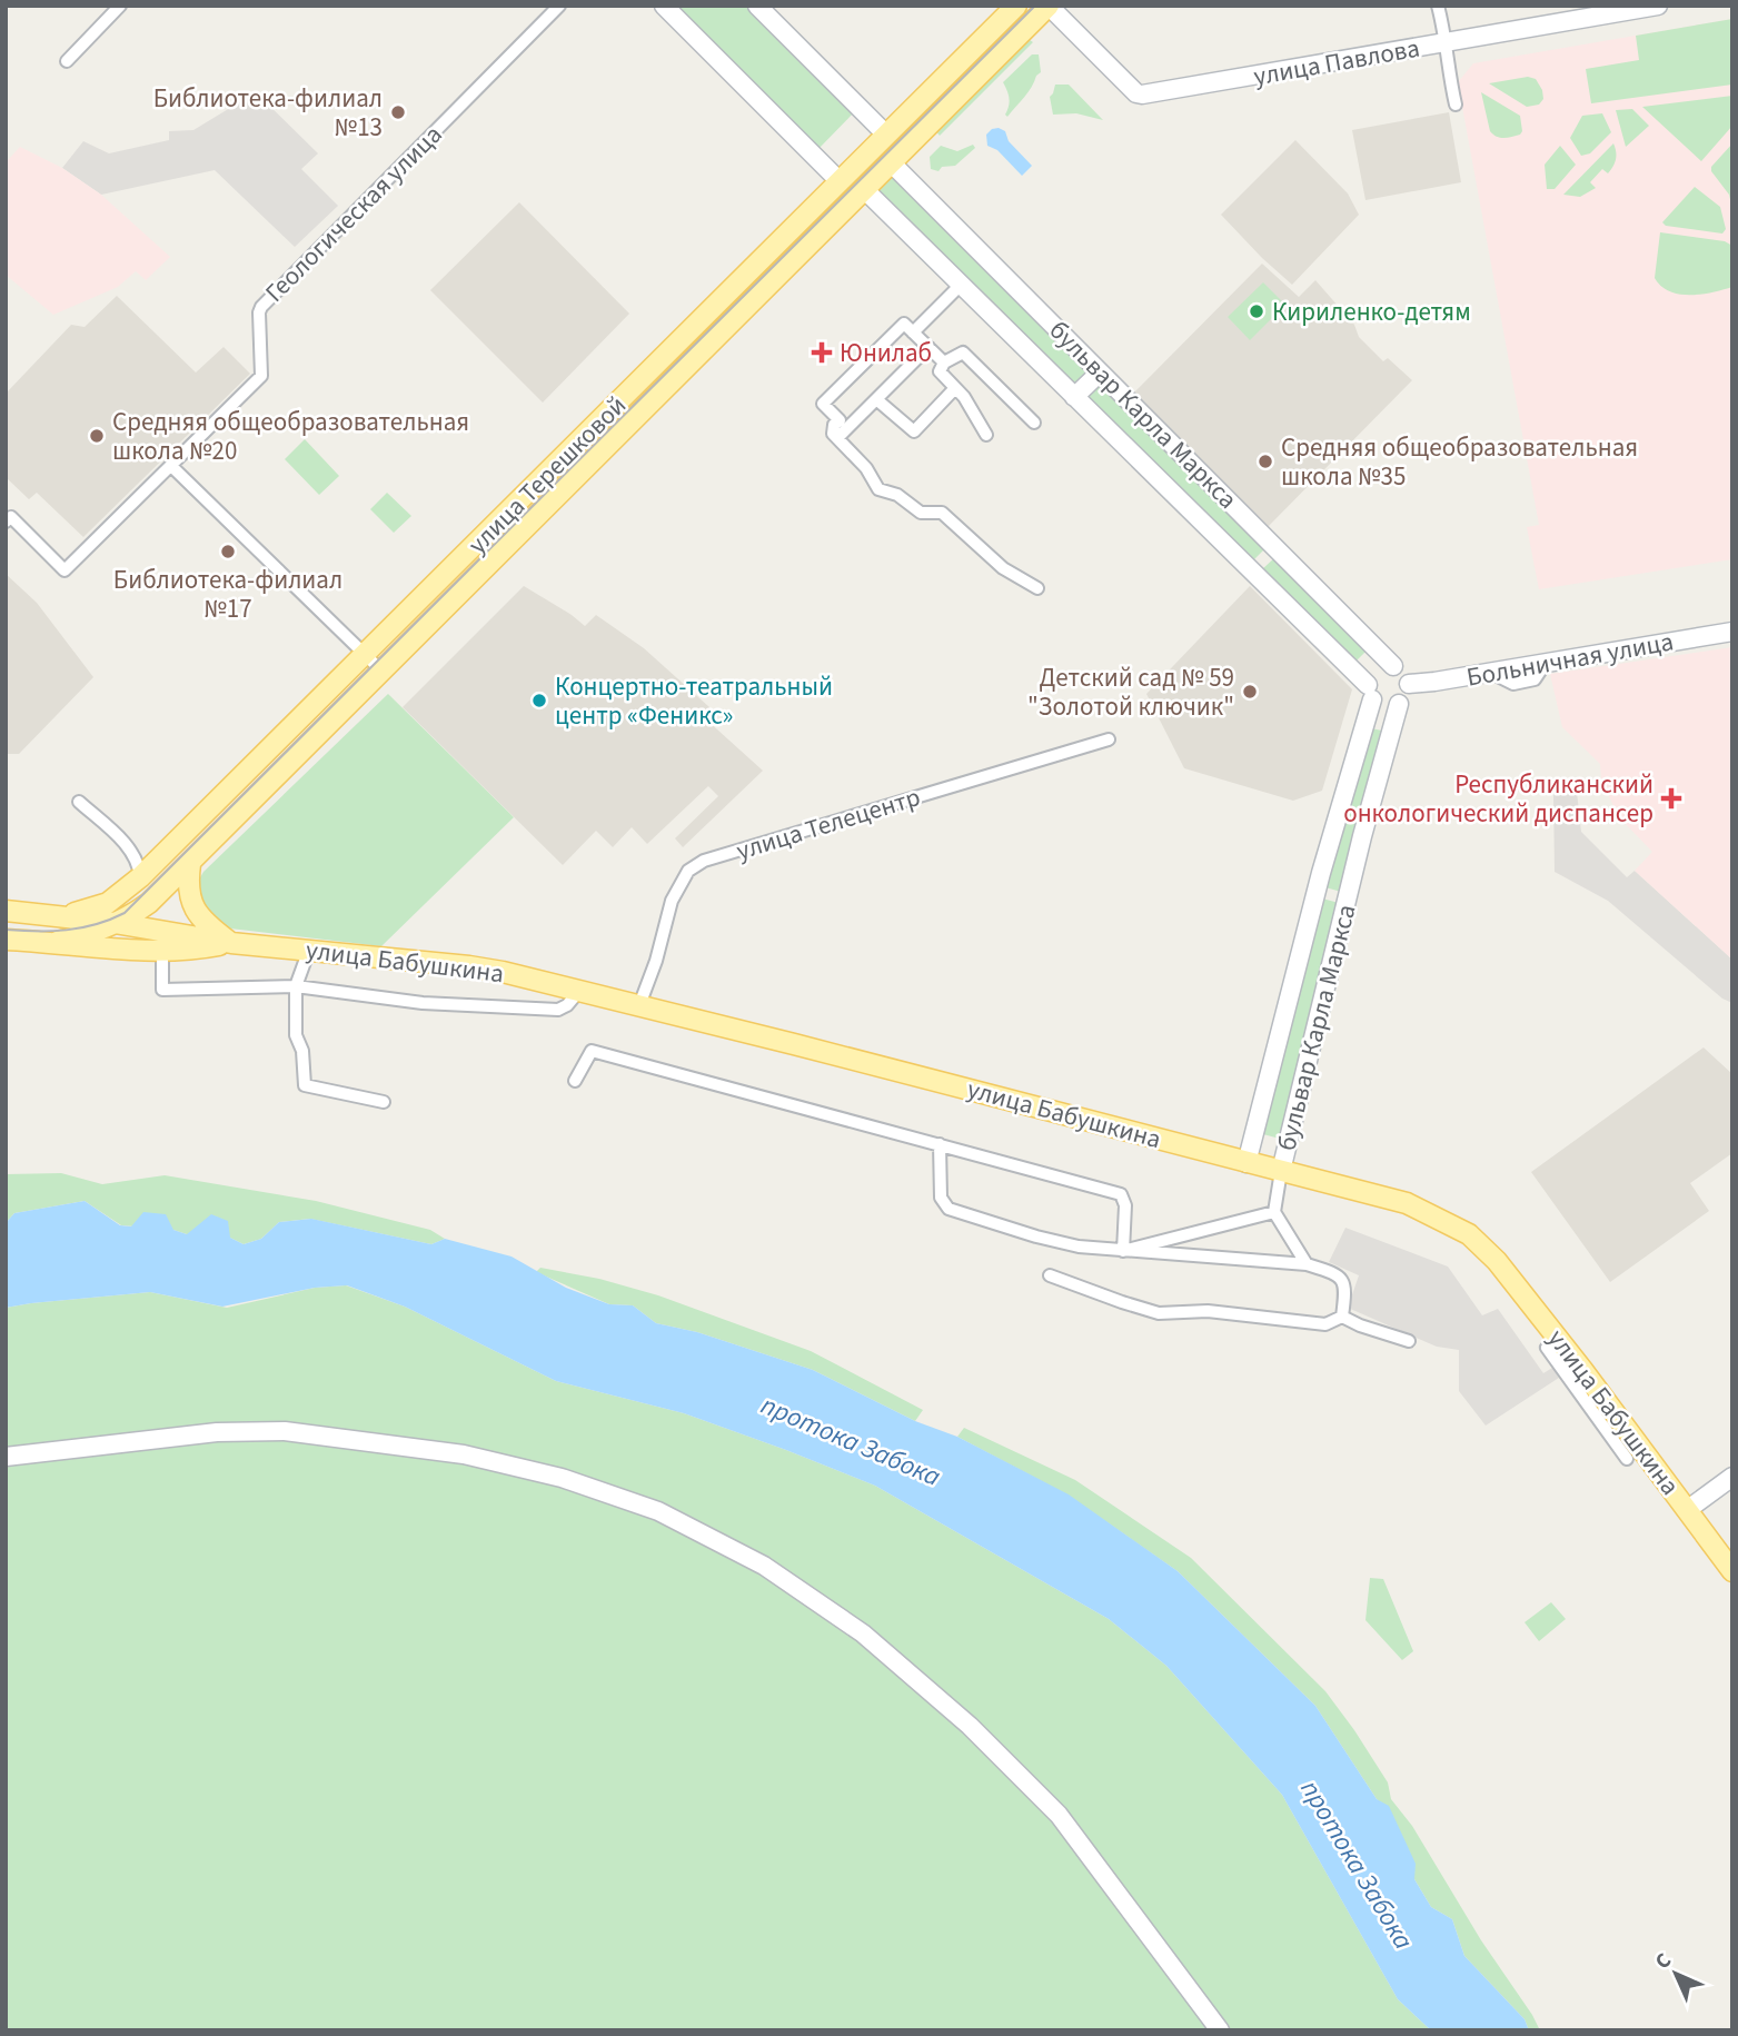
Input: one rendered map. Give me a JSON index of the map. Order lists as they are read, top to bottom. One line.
{"streets":{"main road":["улица Терешковой","улица Бабушкина"],"street":["улица Павлова","Геологическая улица","бульвар Карла Маркса","Больничная улица","улица Телецентр"]},"crossings":[["улица Павлова","улица Терешковой"],["бульвар Карла Маркса","улица Терешковой"],["бульвар Карла Маркса","Больничная улица"],["бульвар Карла Маркса","улица Бабушкина"],["улица Терешковой","улица Бабушкина"],["улица Телецентр","улица Бабушкина"]],"water":["протока Забока"],"places":{"other":["Библиотека-филиал №13","Кириленко-детям","Средняя общеобразовательная школа №20","Средняя общеобразовательная школа №35","Библиотека-филиал №17","Детский сад № 59 \"Золотой ключик\"","Концертно-театральный центр «Феникс»"],"health":["Юнилаб","Республиканский онкологический диспансер"]},"north":"top left"}
